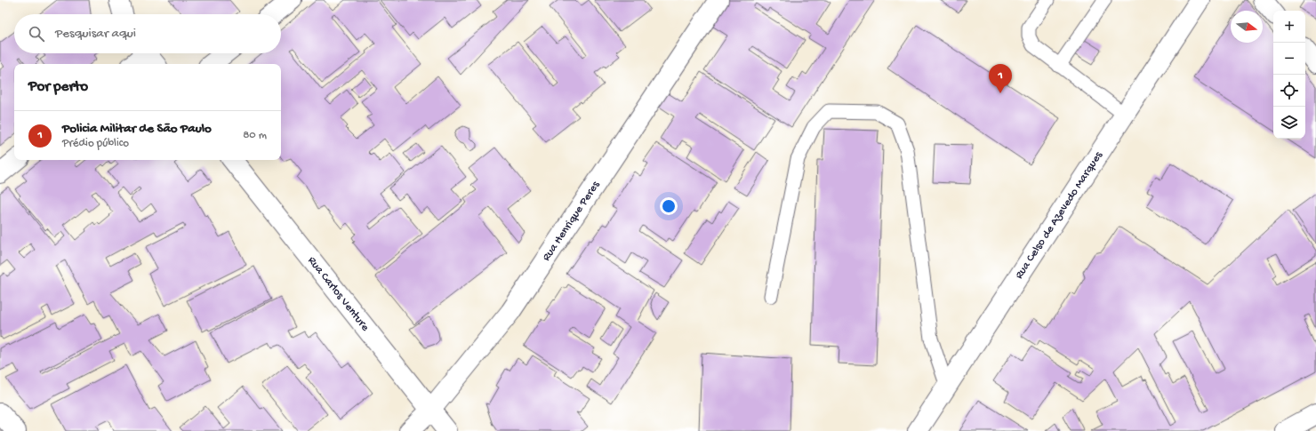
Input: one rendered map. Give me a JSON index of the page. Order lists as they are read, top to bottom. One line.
{"streets":{"street":["Rua Celso de Azevedo Marques","Rua Henrique Peres","Rua Carlos Venture"]},"crossings":[["Rua Henrique Peres","Rua Carlos Venture"]],"north":"right","page":{"map_buttons":["+","−"],"search":"Pesquisar aqui","pins":"1","heading":"Por perto","list":[{"mark":"1","name":"Policia Militar de São Paulo","note":"Prédio público","value":"80 m"}]}}
